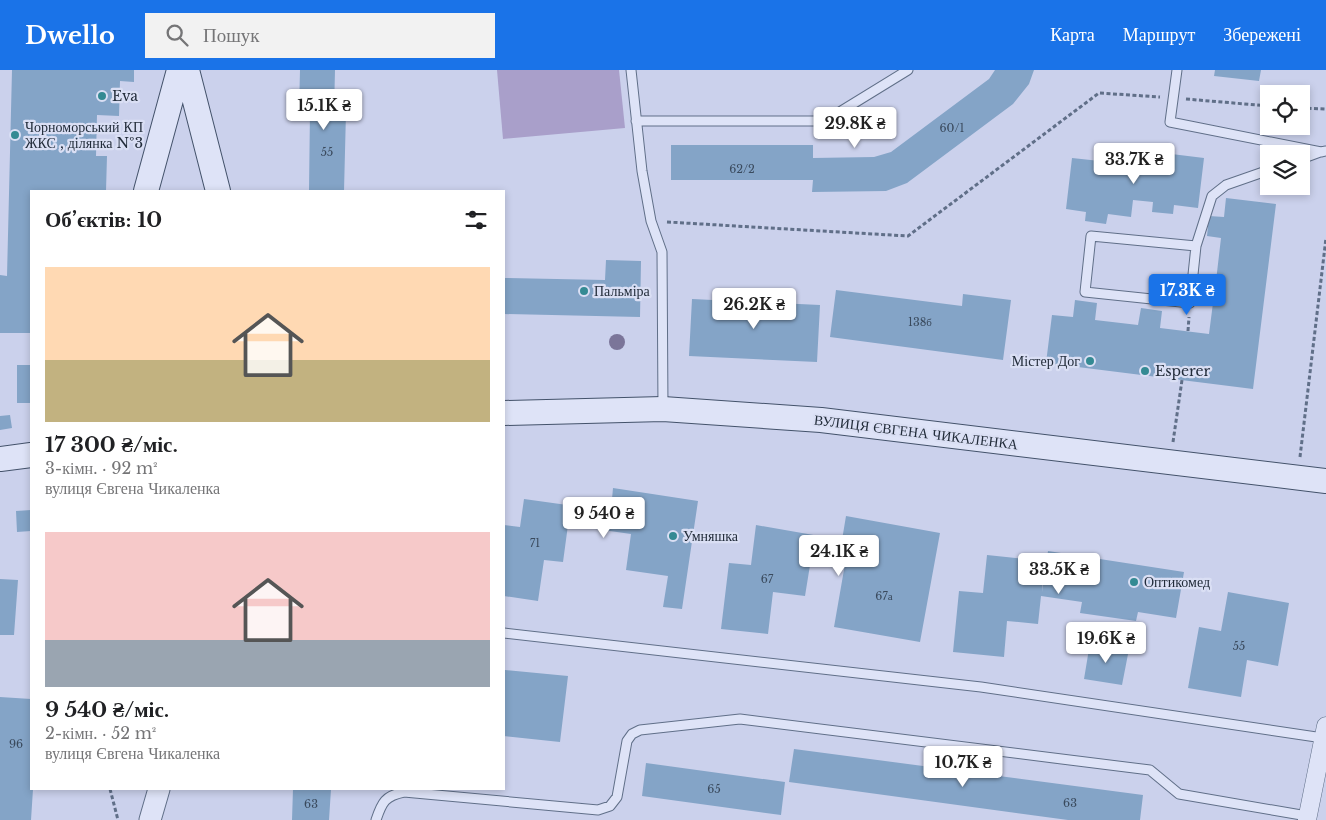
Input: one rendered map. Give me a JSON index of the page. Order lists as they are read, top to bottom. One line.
{"streets":{"main road":["ВУЛИЦЯ ЄВГЕНА ЧИКАЛЕНКА"]},"places":["Eva","Чорноморський КП ЖКС , ділянка №3","Пальміра","Містер Дог","Esperer","Умняшка","Оптикомед"],"house_numbers":["60/1","55","62/2","138б","71","67","67а","55","96","65","63","63"],"page":{"header":"Dwello","search":"Пошук","nav":["Карта","Маршрут","Збережені"],"price":["15.1K ₴","29.8K ₴","33.7K ₴","17.3K ₴","26.2K ₴","9 540 ₴","24.1K ₴","33.5K ₴","19.6K ₴","10.7K ₴"],"heading":"Об’єктів: 10","list":[{"name":"17 300 ₴/міс.","note":"3-кімн. · 92 m² · вулиця Євгена Чикаленка"},{"name":"9 540 ₴/міс.","note":"2-кімн. · 52 m² · вулиця Євгена Чикаленка"}]}}
